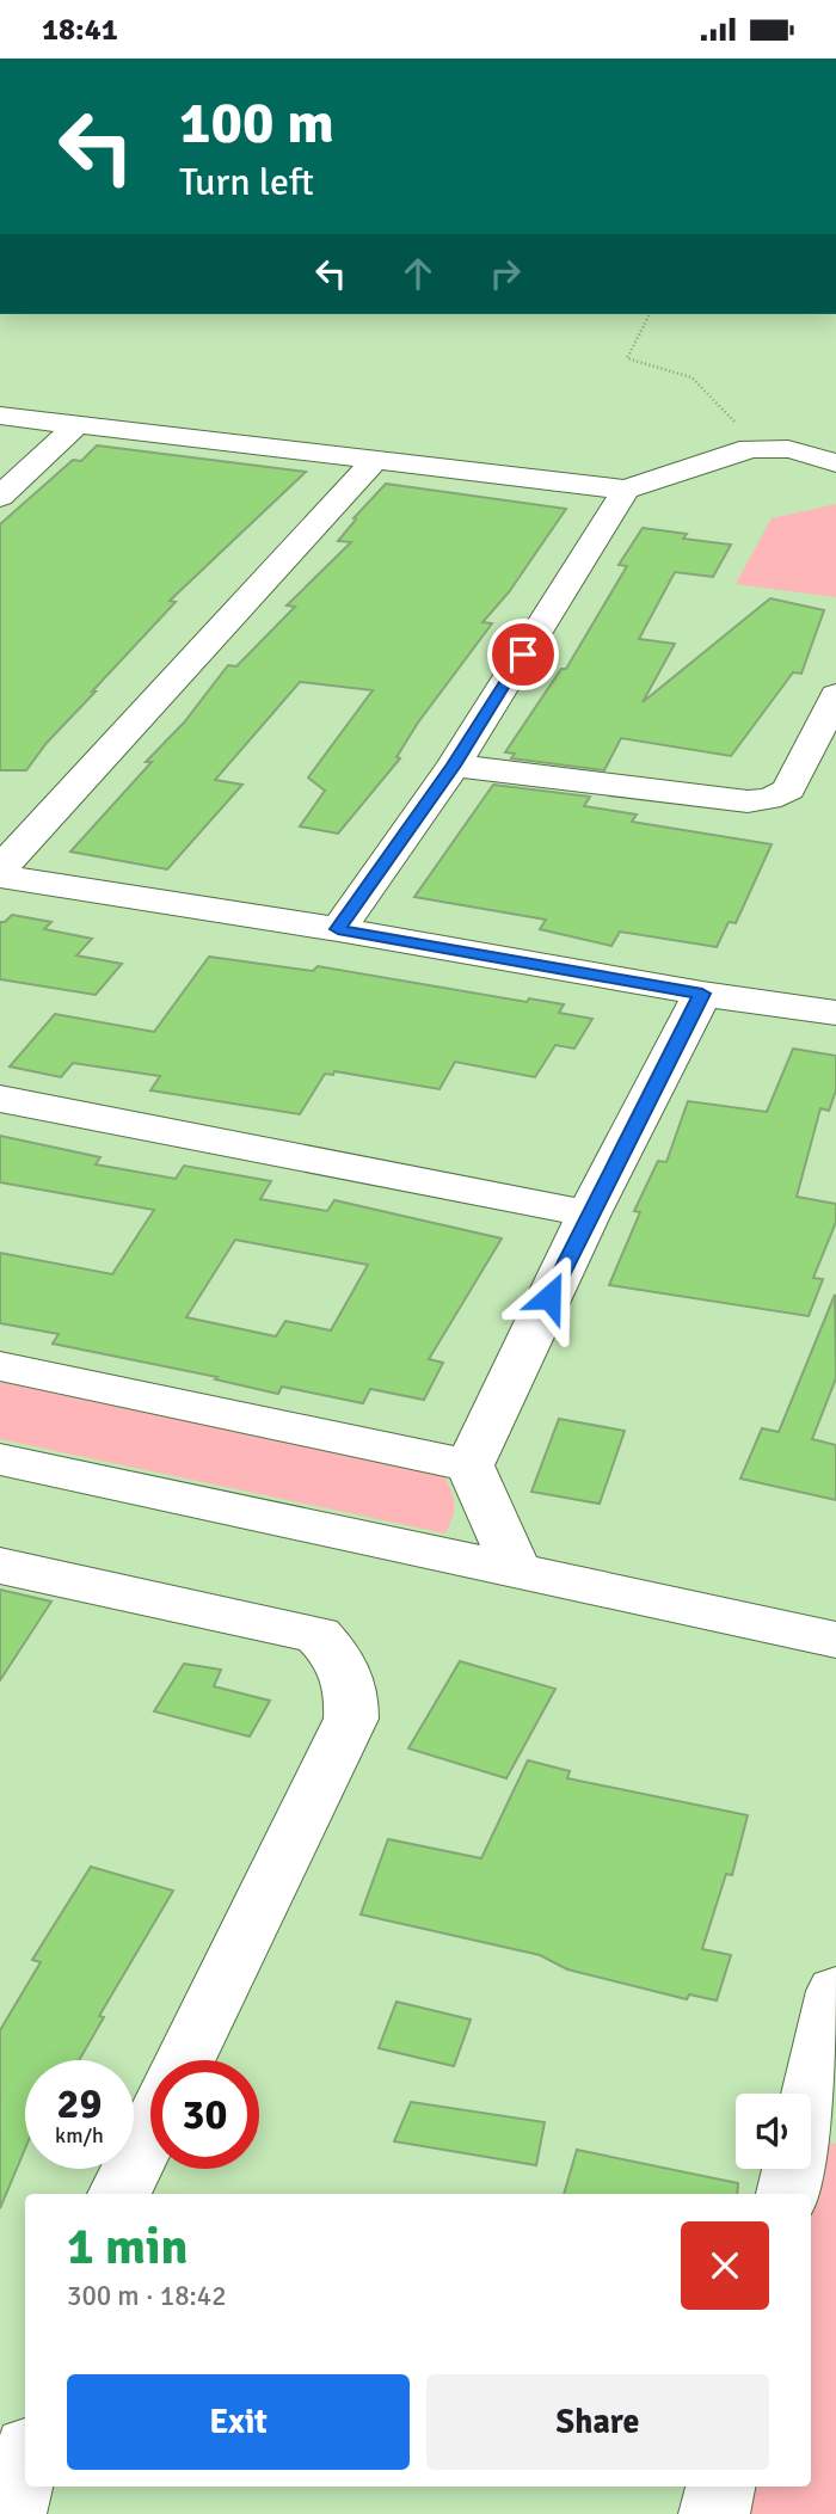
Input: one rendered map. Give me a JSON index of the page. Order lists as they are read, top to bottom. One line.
{"page":{"status":"18:41","turn":["100 m","Turn left"],"speed":"29 km/h","limit":"30","heading":["1 min","300 m · 18:42"],"buttons":["Exit","Share"]}}
